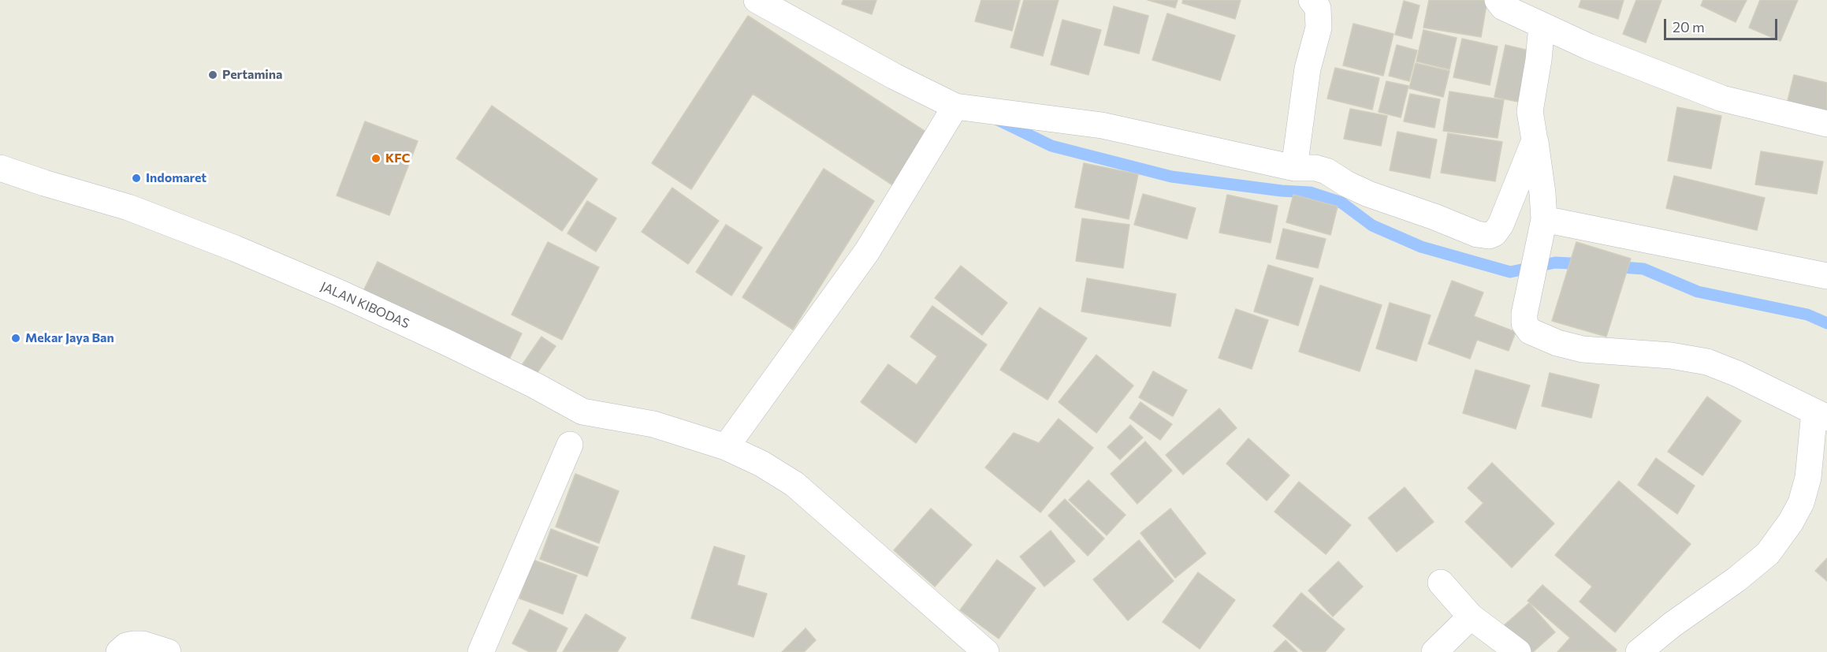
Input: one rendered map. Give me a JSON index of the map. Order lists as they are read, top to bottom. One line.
{"streets":{"street":["JALAN KIBODAS"]},"places":["Pertamina","KFC","Indomaret","Mekar Jaya Ban"],"scale_bar":"20 m"}
